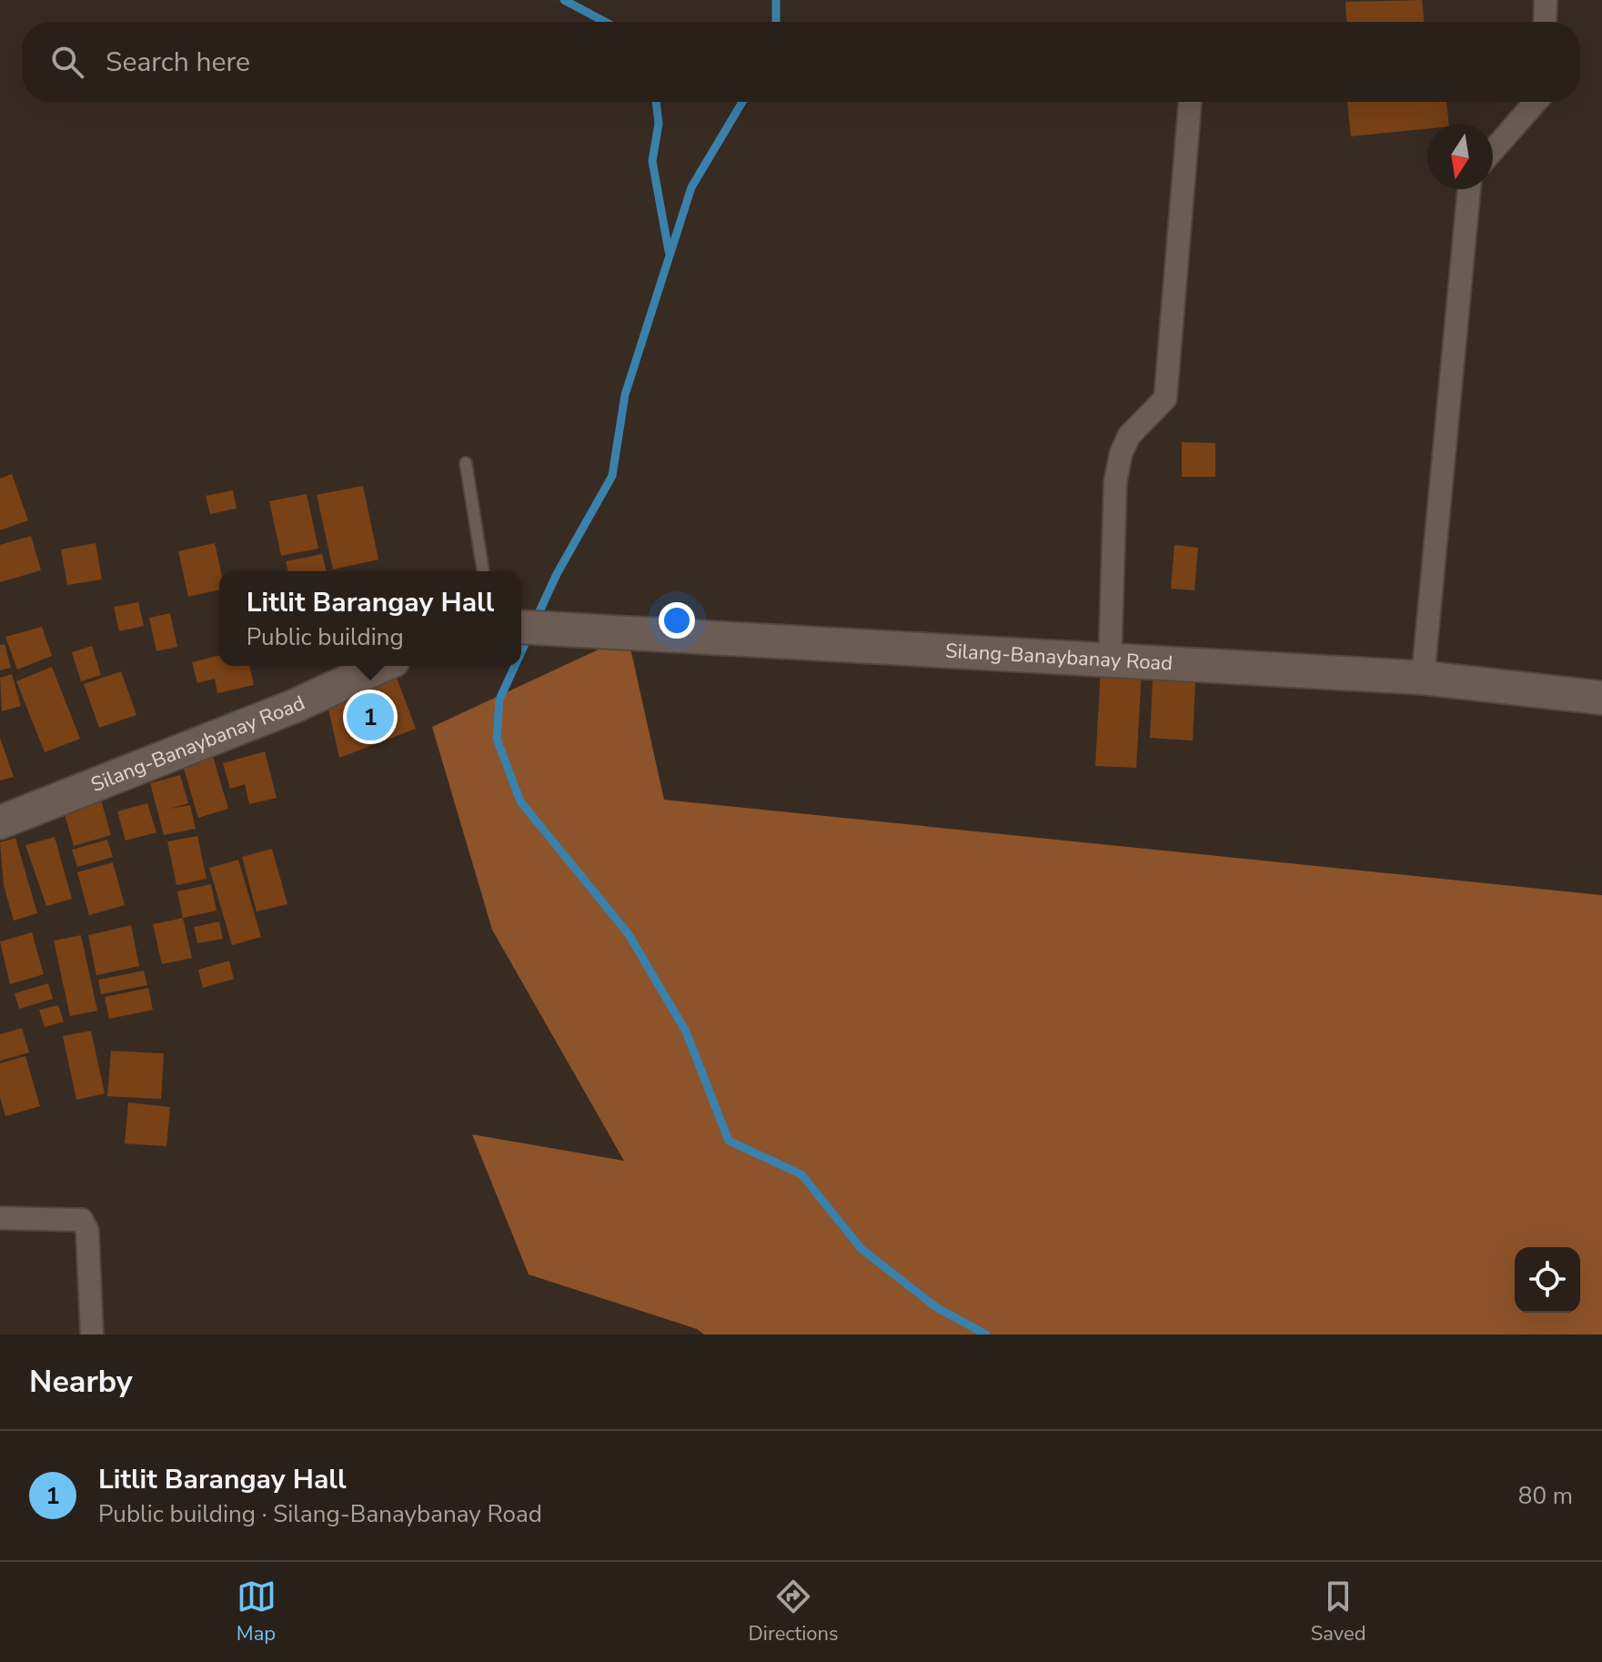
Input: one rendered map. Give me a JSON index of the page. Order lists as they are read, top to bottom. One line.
{"streets":{"main road":["Silang-Banaybanay Road"]},"north":"bottom","page":{"search":"Search here","popup":["Litlit Barangay Hall","Public building"],"pins":"1","heading":"Nearby","list":[{"mark":"1","name":"Litlit Barangay Hall","note":"Public building · Silang-Banaybanay Road","value":"80 m"}],"nav":["Map","Directions","Saved"]}}
